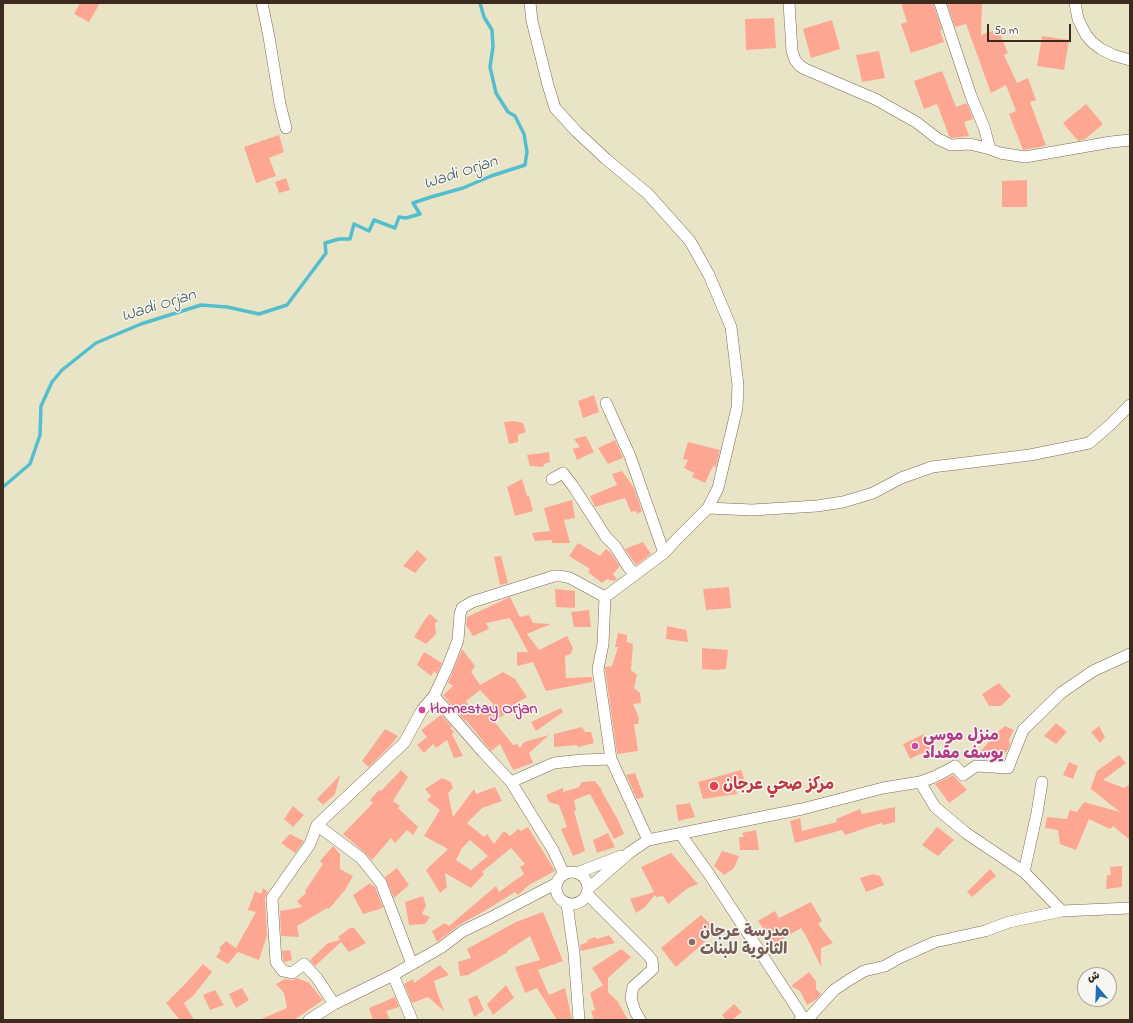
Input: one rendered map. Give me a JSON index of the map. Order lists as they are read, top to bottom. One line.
{"water":["Wadi Orjan"],"places":["Homestay Orjan","منزل موسى يوسف مقداد","مركز صحي عرجان","مدرسة عرجان الثانوية للبنات"],"scale_bar":"50 m","north":"top"}
